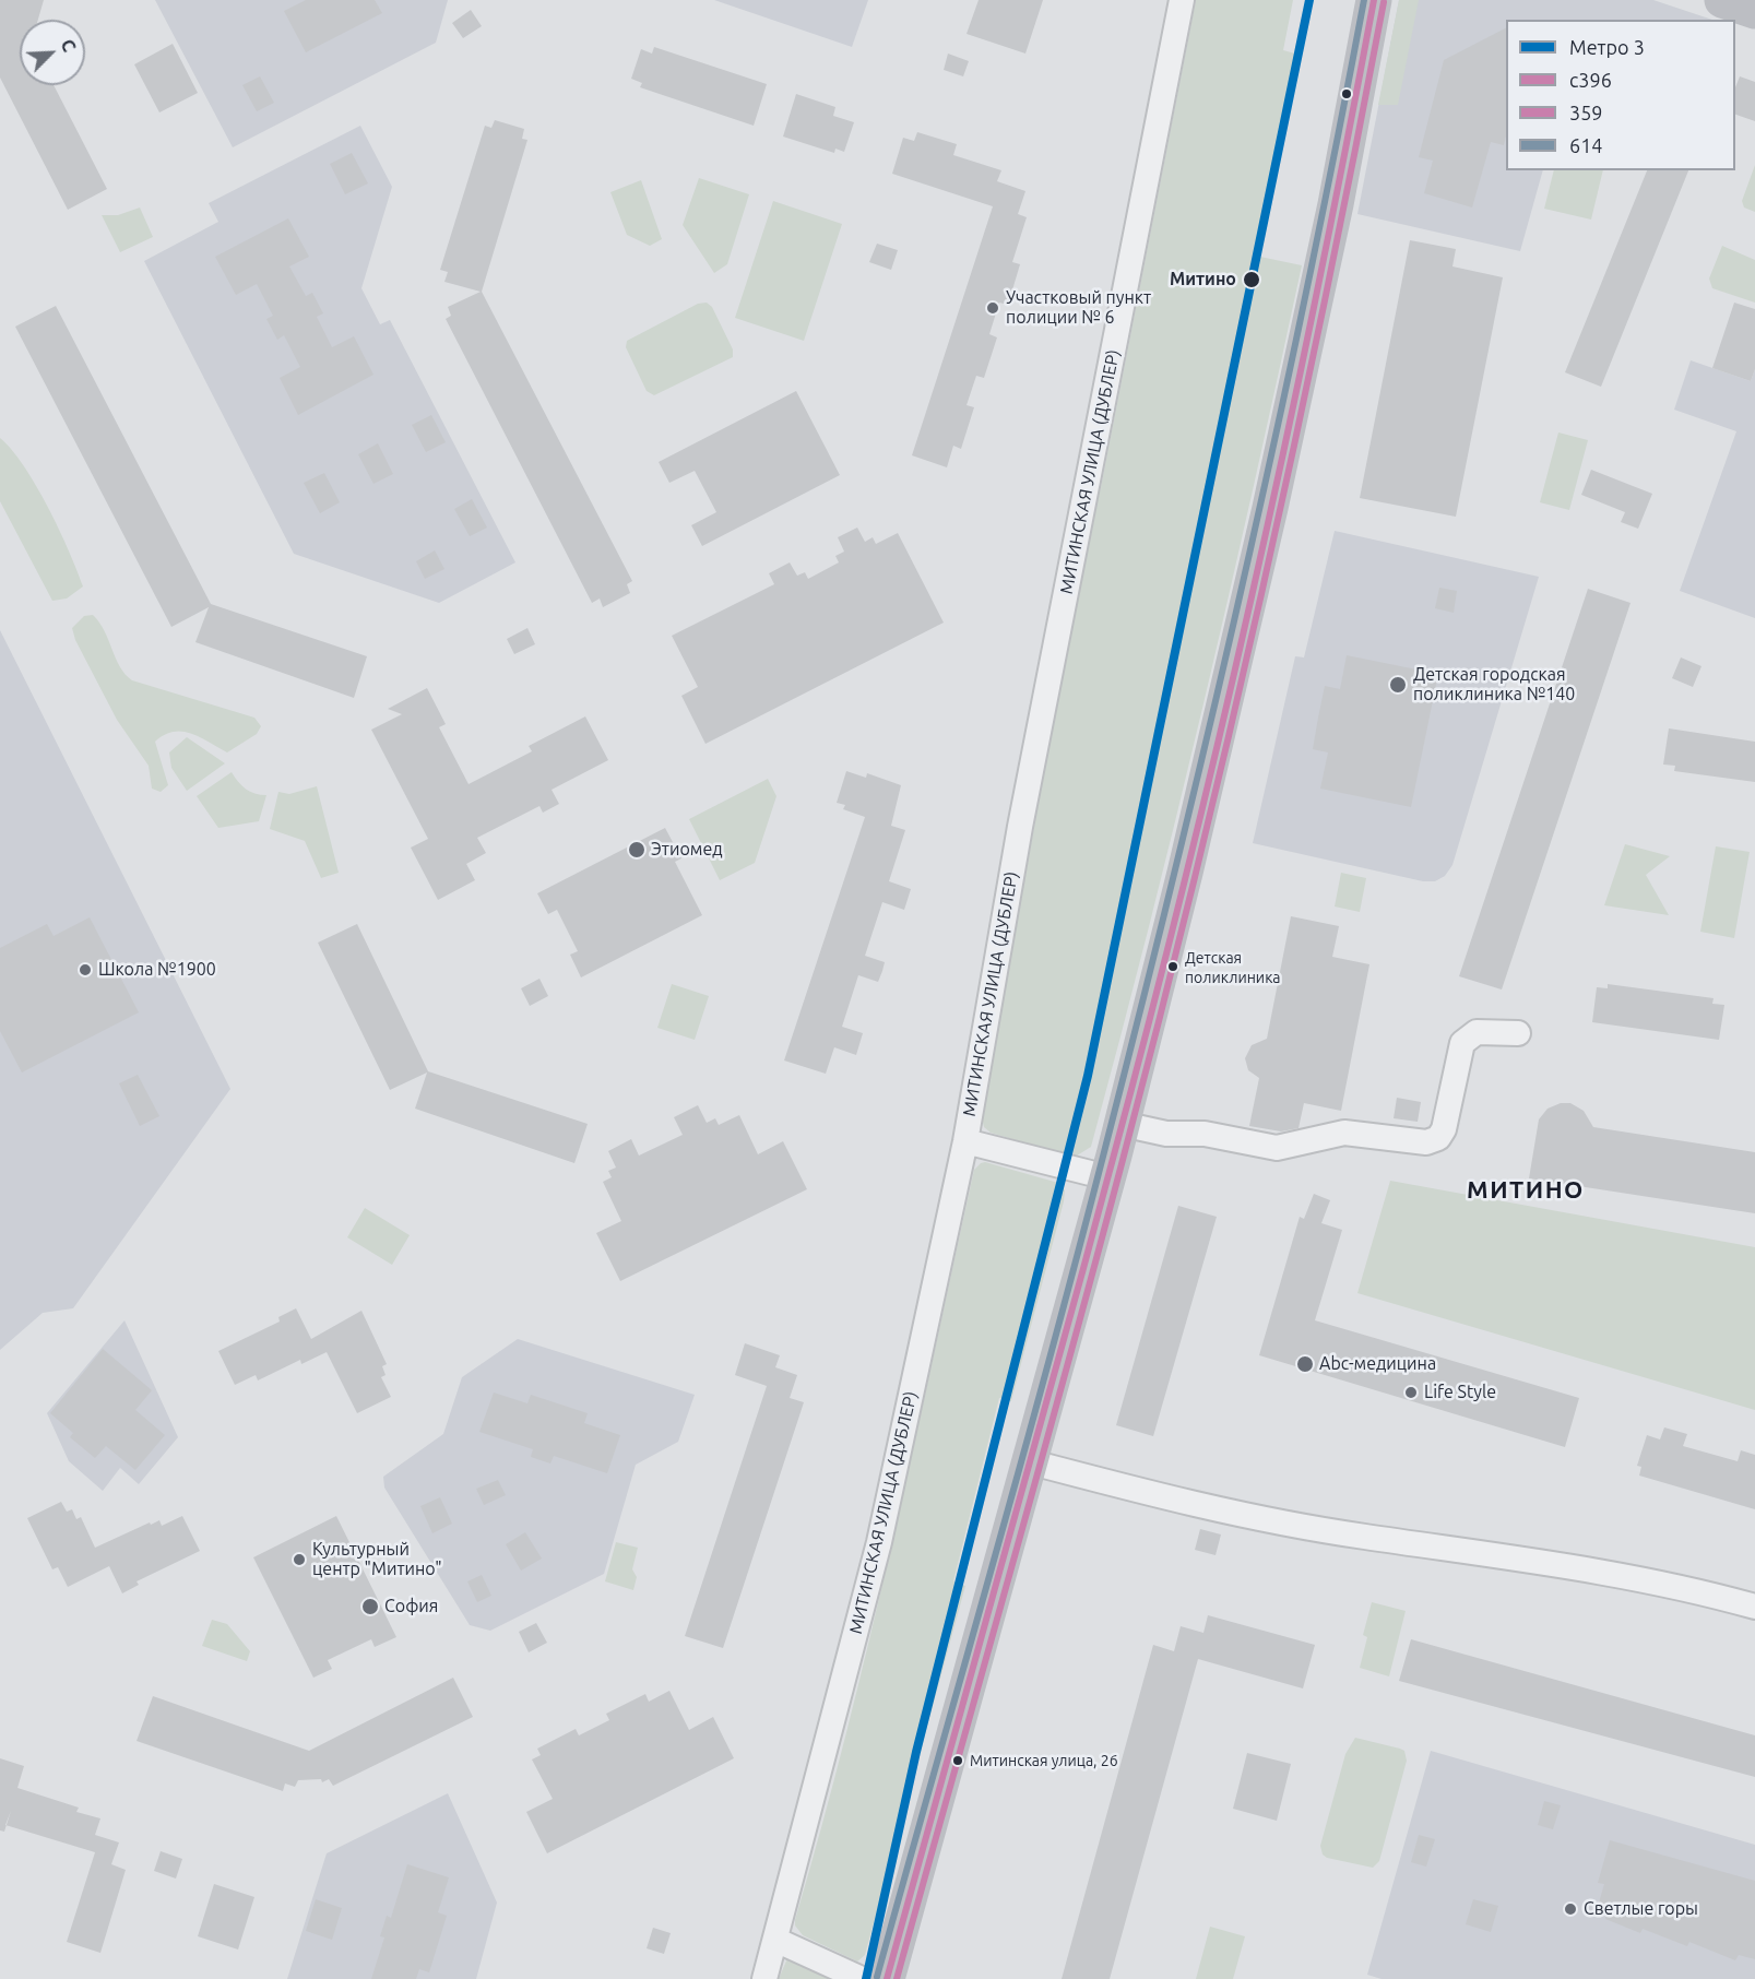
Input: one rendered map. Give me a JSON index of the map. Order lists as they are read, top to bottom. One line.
{"streets":{"street":["МИТИНСКАЯ УЛИЦА (ДУБЛЕР)"]},"districts":["МИТИНО"],"places":["Митино","Участковый пункт полиции № 6","Детская городская поликлиника №140","Этиомед","Детская поликлиника","Школа №1900","Abc-медицина","Life Style","Культурный центр \"Митино\"","София","Митинская улица, 26","Светлые горы"],"lines":["metro line 3","transit line с396","transit line 614","transit line 359"],"legend":["Метро 3","с396","359","614"],"north":"top right"}
